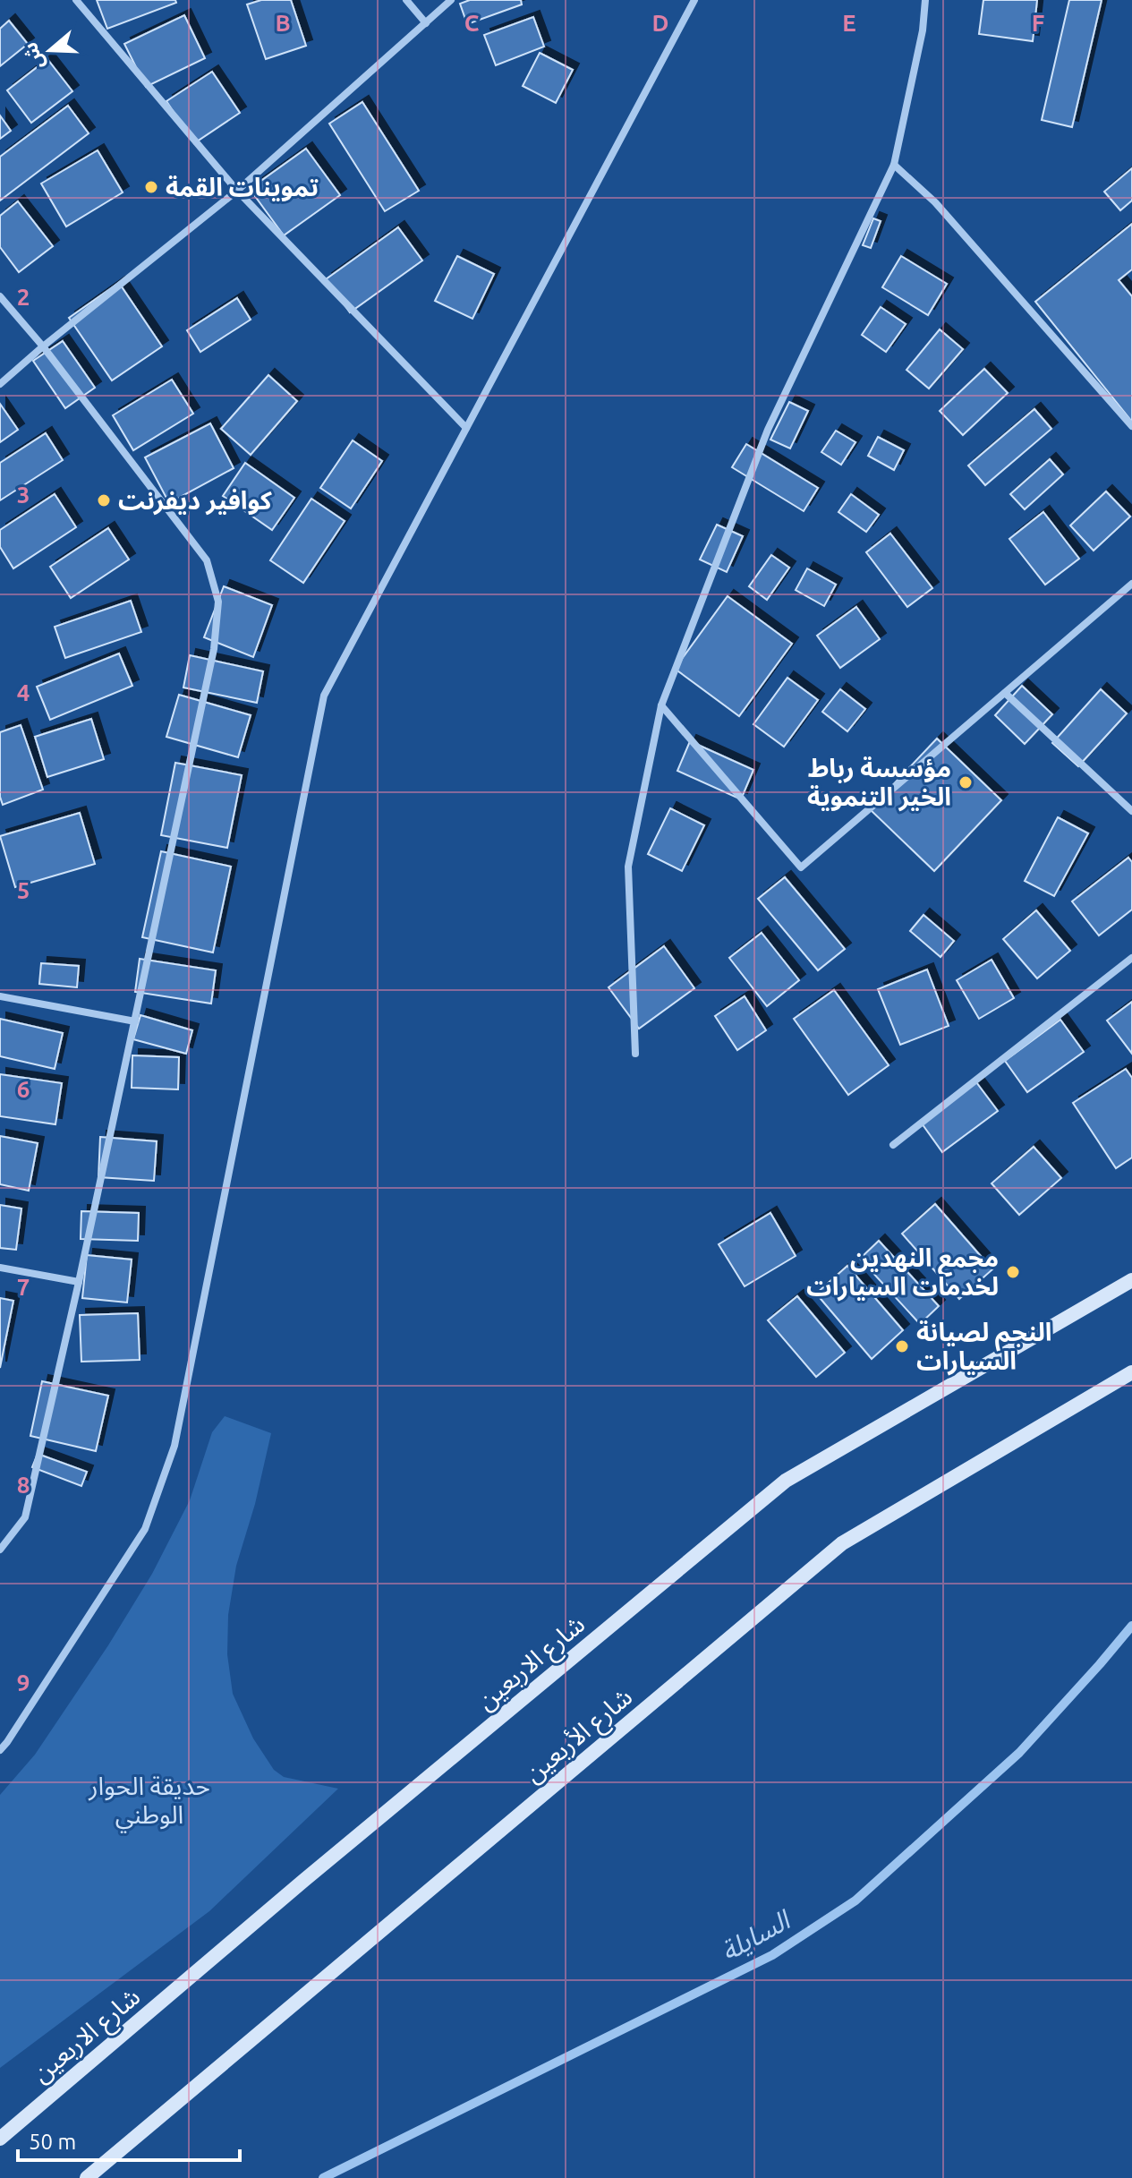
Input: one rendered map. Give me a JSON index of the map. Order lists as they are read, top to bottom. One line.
{"streets":{"main road":["شارع الاربعين","شارع الأربعين"]},"water":["السايلة"],"parks":["حديقة الحوار الوطني"],"places":["تموينات القمة","كوافير ديفرنت","مؤسسة رباط الخير التنموية","مجمع النهدين لخدمات السيارات","النجم لصيانة السيارات"],"scale_bar":"50 m","north":"left","grid":{"columns":["B","C","D","E","F"],"rows":["2","3","4","5","6","7","8","9"]}}
